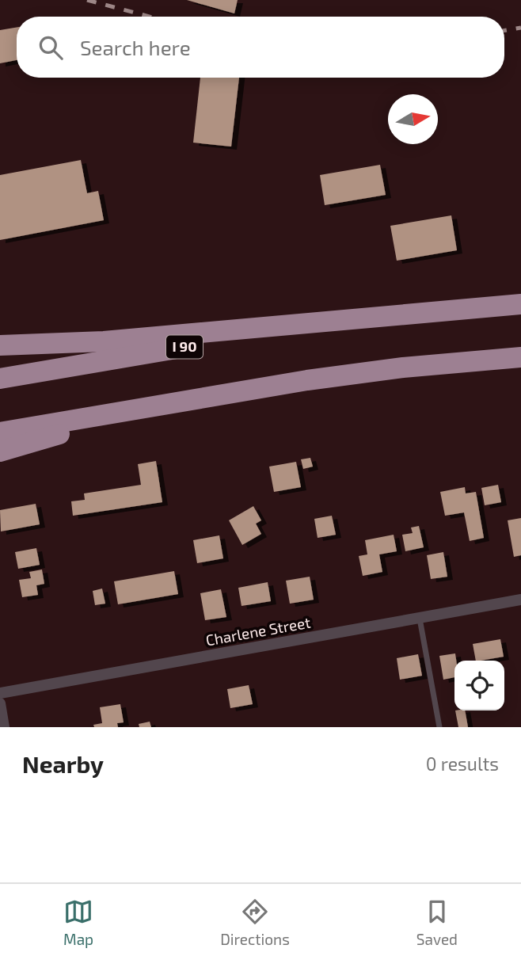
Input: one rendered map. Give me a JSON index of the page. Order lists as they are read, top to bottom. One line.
{"streets":{"highway":["I 90"],"street":["Charlene Street"]},"north":"right","page":{"search":"Search here","heading":["Nearby","0 results"],"nav":["Map","Directions","Saved"]}}
